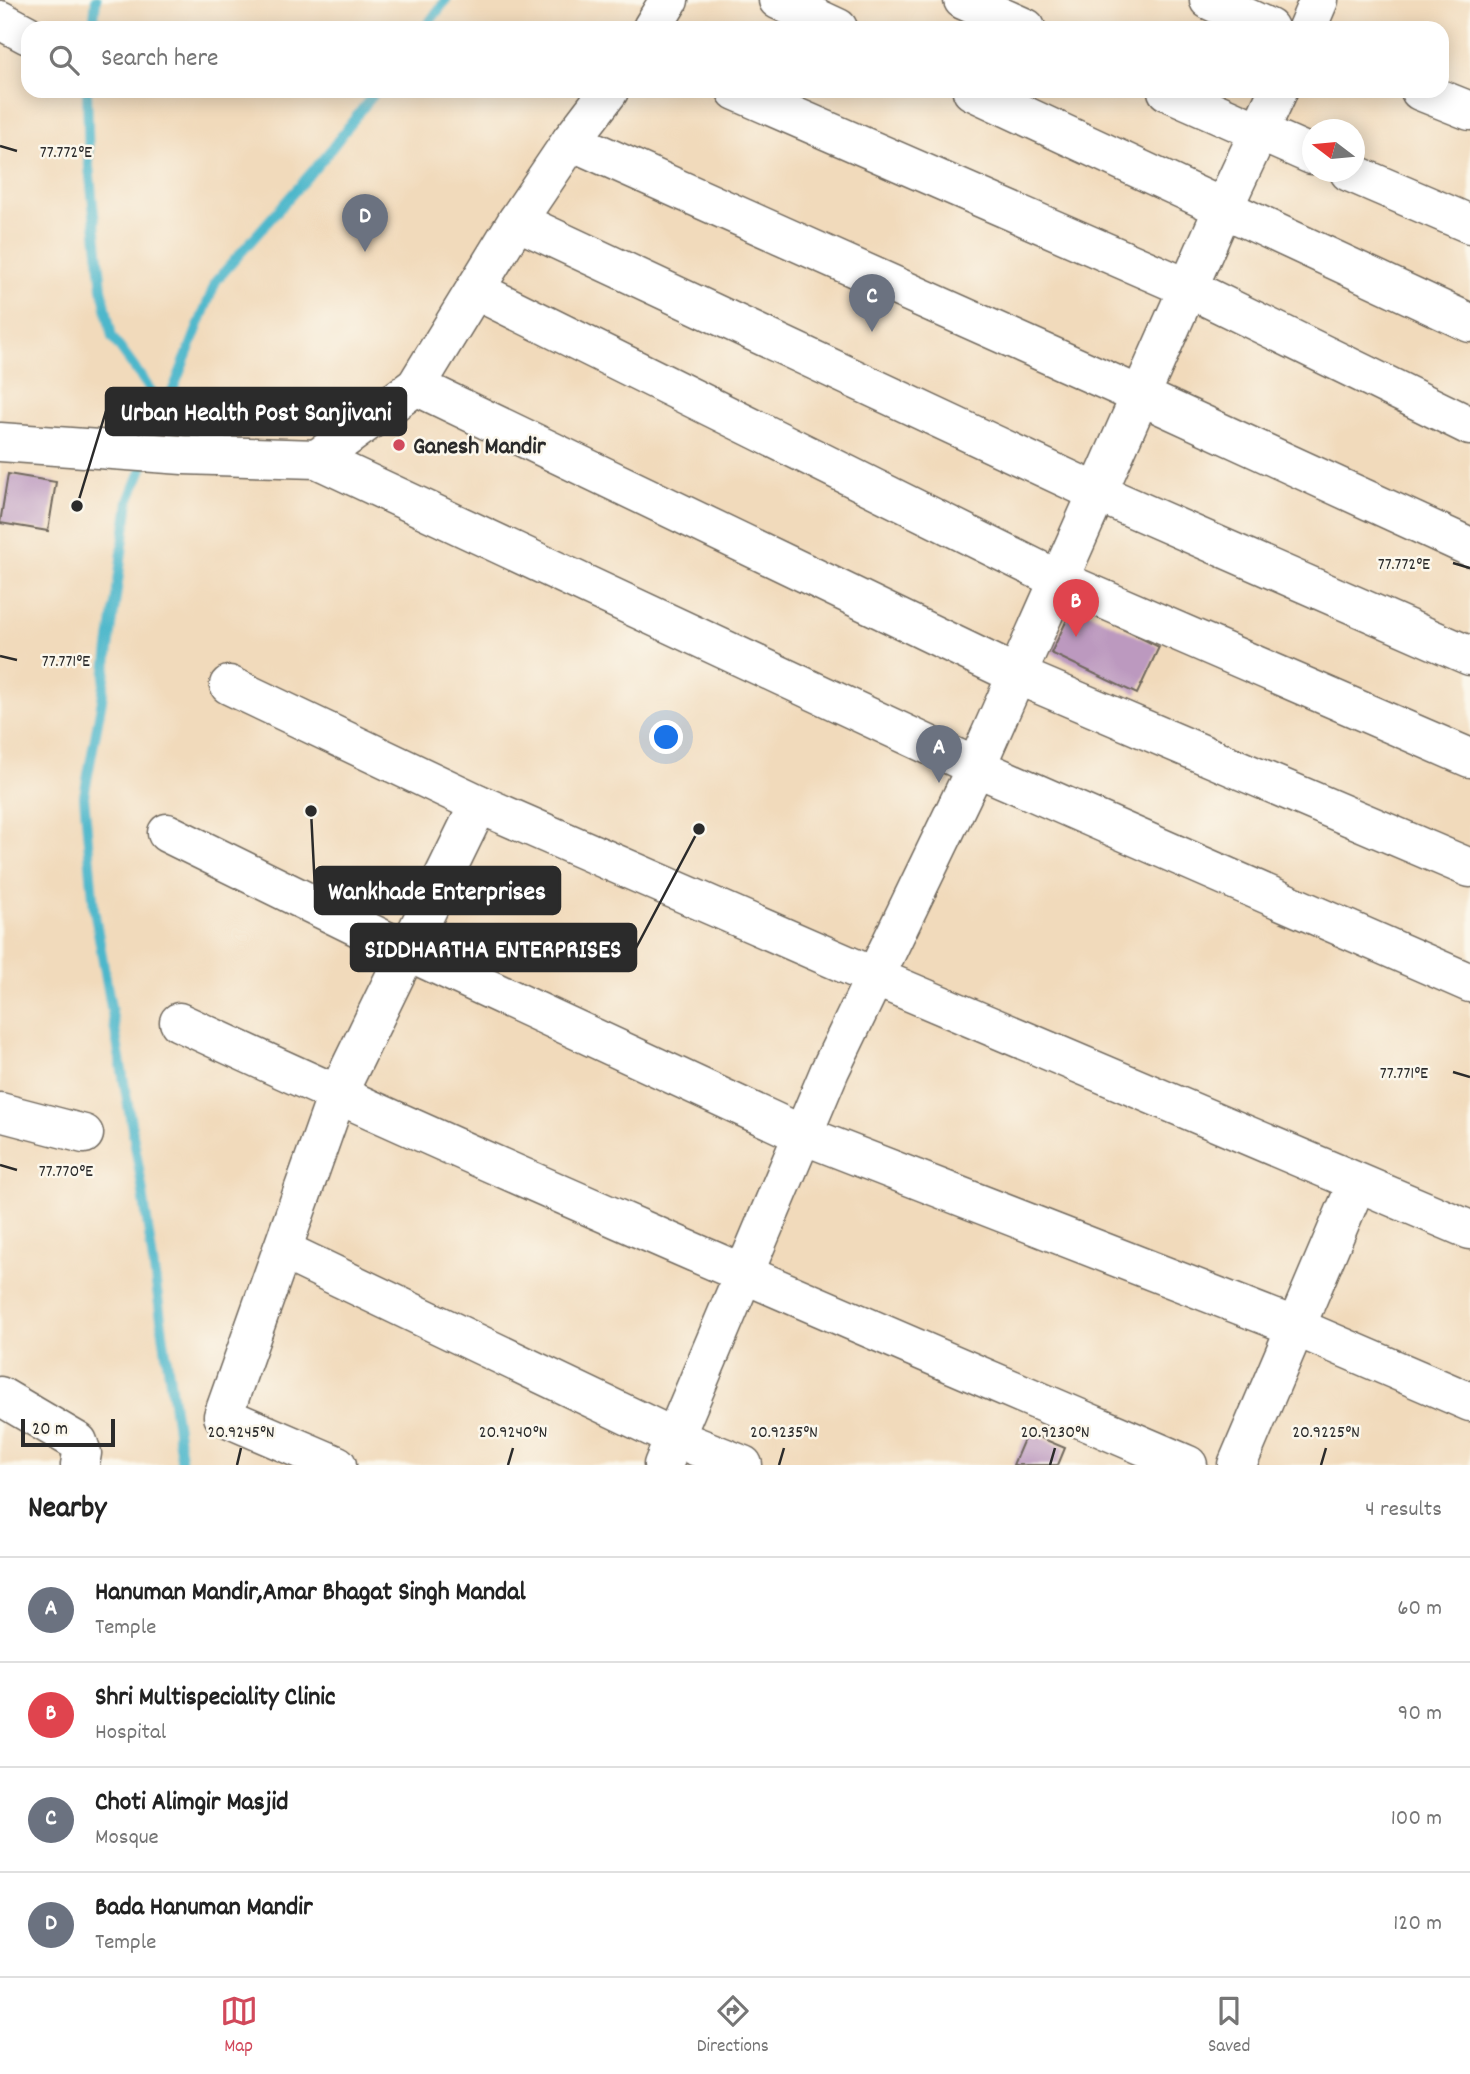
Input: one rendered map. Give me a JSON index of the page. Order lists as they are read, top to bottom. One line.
{"places":["Ganesh Mandir","Urban Health Post Sanjivani","Wankhade Enterprises","SIDDHARTHA ENTERPRISES"],"scale_bar":"20 m","north":"left","page":{"search":"Search here","pins":["D","C","B","A"],"scale":"20 m","heading":["Nearby","4 results"],"list":[{"mark":"A","name":"Hanuman Mandir,Amar Bhagat Singh Mandal","note":"Temple","value":"60 m"},{"mark":"B","name":"Shri Multispeciality Clinic","note":"Hospital","value":"90 m"},{"mark":"C","name":"Choti Alimgir Masjid","note":"Mosque","value":"100 m"},{"mark":"D","name":"Bada Hanuman Mandir","note":"Temple","value":"120 m"}],"nav":["Map","Directions","Saved"]},"coordinates":["77.772°E","77.771°E","77.770°E","20.9245°N","20.9240°N","20.9235°N","20.9230°N","20.9225°N"]}
